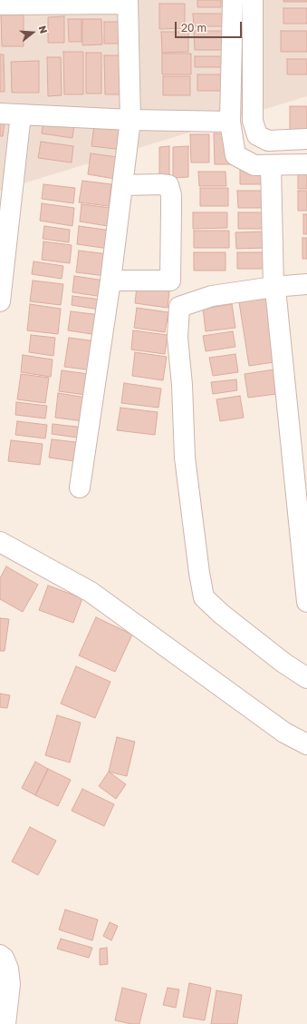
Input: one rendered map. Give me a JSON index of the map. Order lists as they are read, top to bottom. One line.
{"scale_bar":"20 m","north":"right"}
